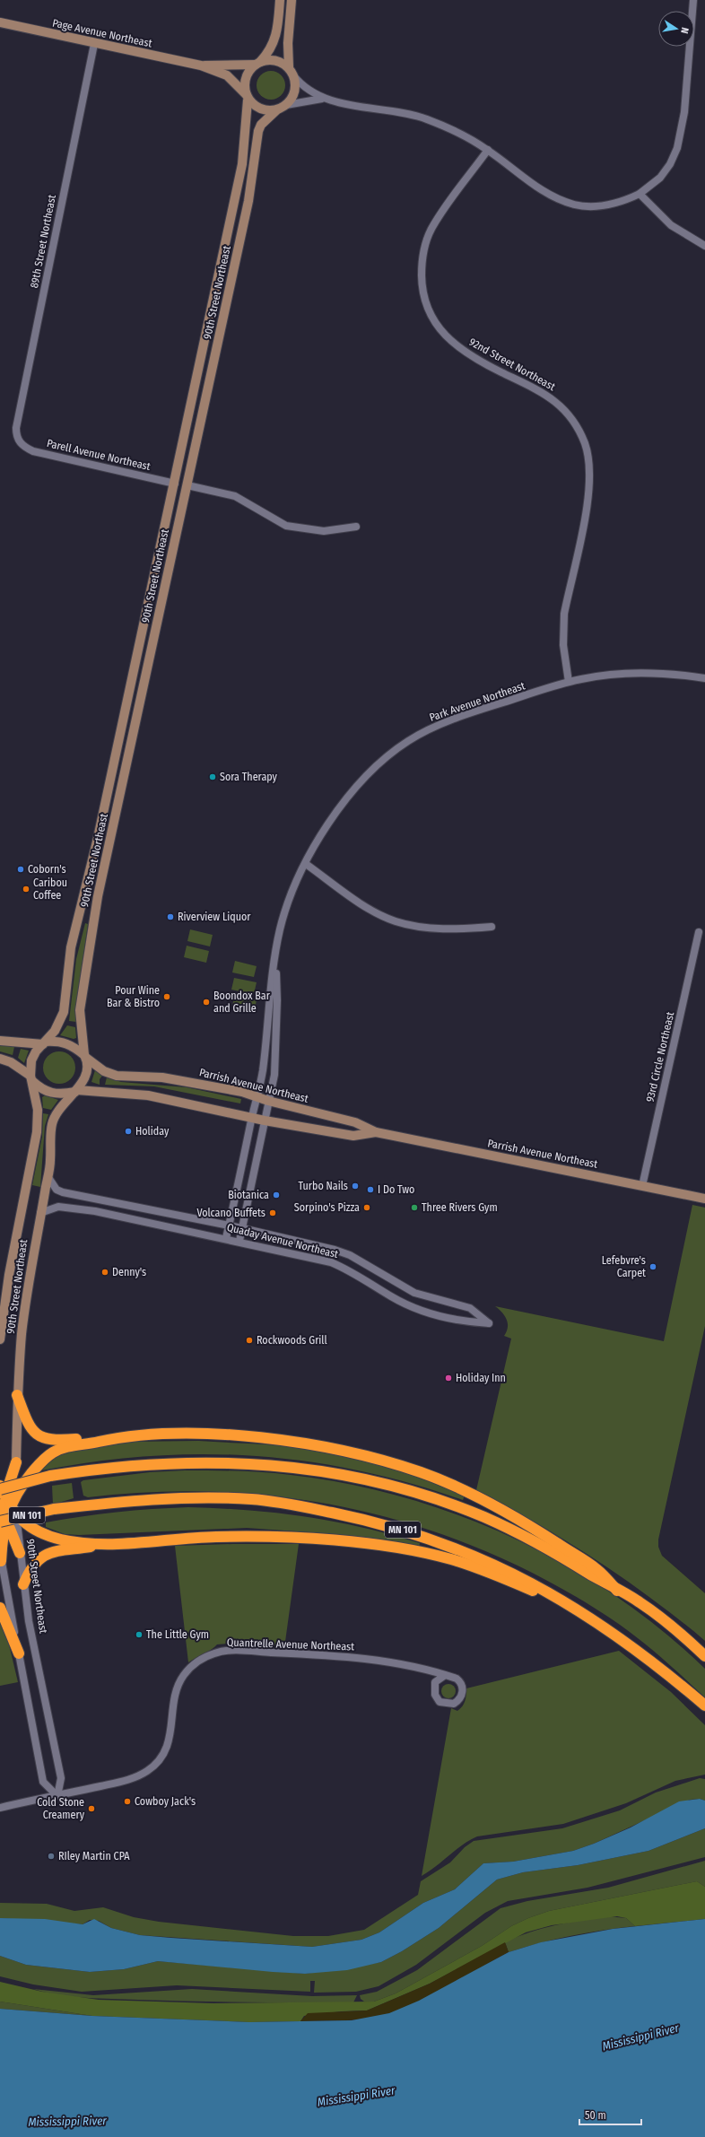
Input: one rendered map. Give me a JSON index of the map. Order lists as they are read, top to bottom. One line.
{"streets":{"highway":["MN 101"],"main road":["Page Avenue Northeast","90th Street Northeast","Parrish Avenue Northeast"],"street":["89th Street Northeast","92nd Street Northeast","Parell Avenue Northeast","Park Avenue Northeast","93rd Circle Northeast","Quaday Avenue Northeast","Quantrelle Avenue Northeast"]},"crossings":[["Page Avenue Northeast","89th Street Northeast"],["Page Avenue Northeast","90th Street Northeast"],["89th Street Northeast","Parell Avenue Northeast"],["90th Street Northeast","Parell Avenue Northeast"],["90th Street Northeast","Parrish Avenue Northeast"],["90th Street Northeast","Quaday Avenue Northeast"],["90th Street Northeast","Quantrelle Avenue Northeast"],["92nd Street Northeast","Park Avenue Northeast"],["Park Avenue Northeast","Parrish Avenue Northeast"],["Park Avenue Northeast","Quaday Avenue Northeast"],["93rd Circle Northeast","Parrish Avenue Northeast"]],"water":["Mississippi River"],"places":["Sora Therapy","Coborn's","Caribou Coffee","Riverview Liquor","Pour Wine Bar & Bistro","Boondox Bar and Grille","Holiday","Turbo Nails","I Do Two","Biotanica","Sorpino's Pizza","Three Rivers Gym","Volcano Buffets","Lefebvre's Carpet","Denny's","Rockwoods Grill","Holiday Inn","The Little Gym","Cowboy Jack's","Cold Stone Creamery","RIley Martin CPA"],"scale_bar":"50 m","north":"right"}
